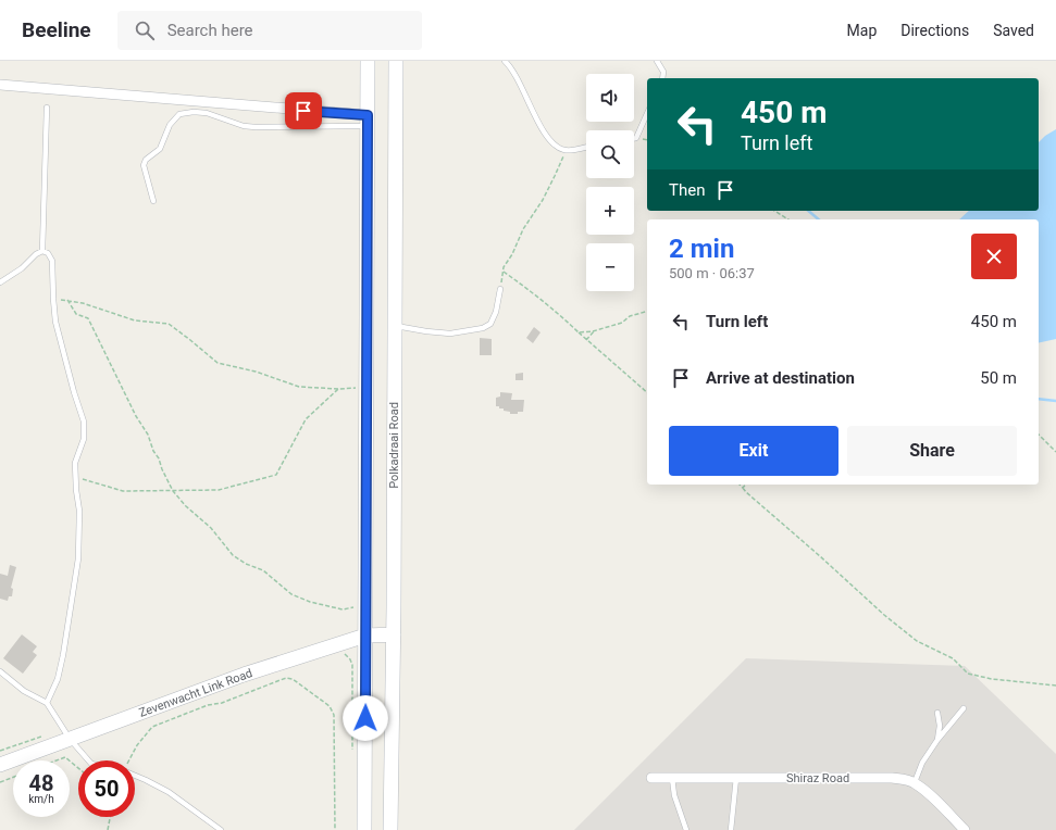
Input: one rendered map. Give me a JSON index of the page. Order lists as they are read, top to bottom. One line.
{"streets":{"main road":["Polkadraai Road","Zevenwacht Link Road"],"street":["Shiraz Road"]},"crossings":[["Polkadraai Road","Zevenwacht Link Road"]],"page":{"header":"Beeline","search":"Search here","nav":["Map","Directions","Saved"],"map_buttons":["+","−"],"turn":["450 m","Turn left"],"then":"Then","heading":["2 min","500 m · 06:37"],"list":[{"name":"Turn left","value":"450 m"},{"name":"Arrive at destination","value":"50 m"}],"buttons":["Exit","Share"],"speed":"48 km/h","limit":"50"}}
